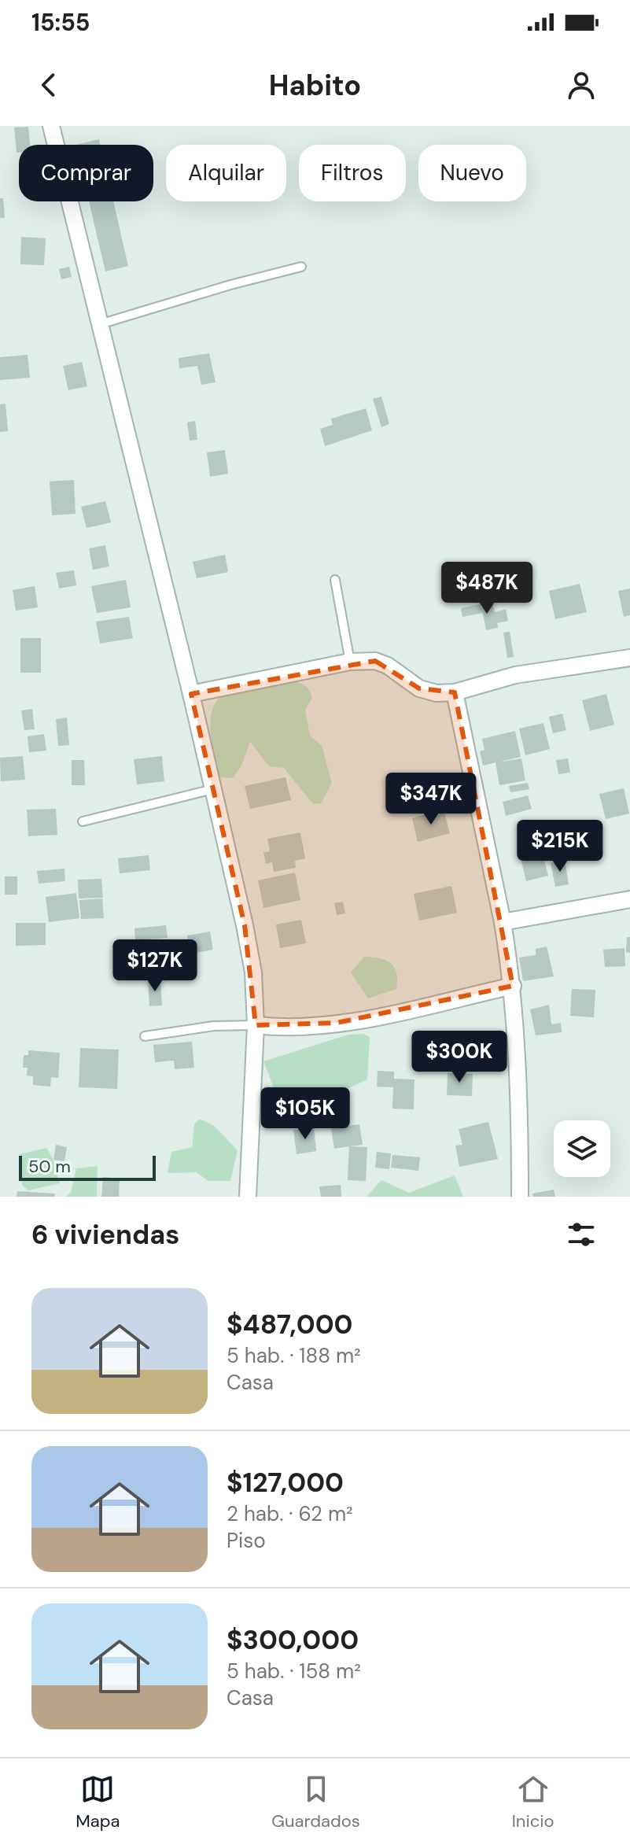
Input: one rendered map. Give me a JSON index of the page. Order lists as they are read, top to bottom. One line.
{"scale_bar":"50 m","page":{"status":"15:55","header":"Habito","chip":["Comprar","Alquilar","Filtros","Nuevo"],"price":["$487K","$347K","$215K","$127K","$300K","$105K"],"scale":"50 m","heading":"6 viviendas","list":[{"name":"$487,000","note":"5 hab. · 188 m² · Casa"},{"name":"$127,000","note":"2 hab. · 62 m² · Piso"},{"name":"$300,000","note":"5 hab. · 158 m² · Casa"}],"tabs":["Mapa","Guardados","Inicio"]}}
